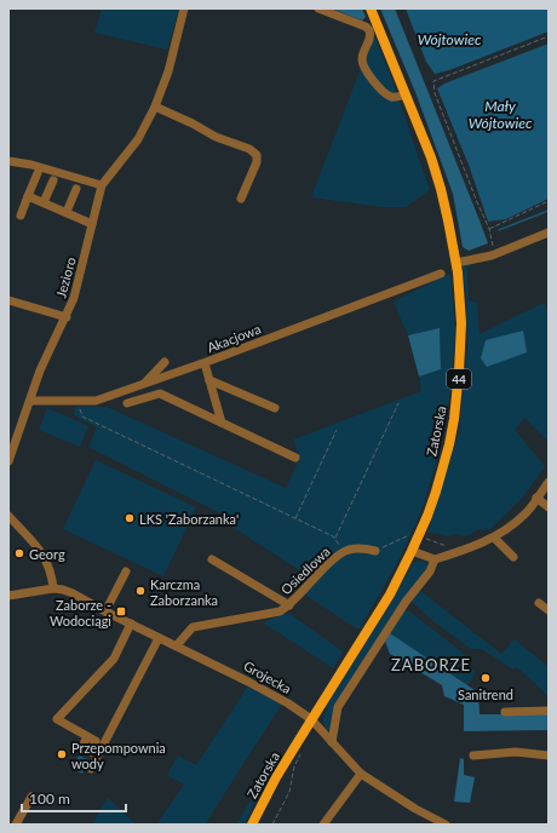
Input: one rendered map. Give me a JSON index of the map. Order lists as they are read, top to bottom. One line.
{"streets":{"main road":["44","Zatorska"],"street":["Jezioro","Akacjowa","Osiedlowa","Grojecka"]},"crossings":[["Jezioro","Akacjowa"],["Zatorska","Grojecka"],["Osiedlowa","Grojecka"]],"districts":["ZABORZE"],"water":["Wójtowiec","Mały Wójtowiec"],"places":{"other":["LKS 'Zaborzanka'","Georg","Karczma Zaborzanka","Sanitrend","Przepompownia wody"],"transit":["Zaborze - Wodociągi"]},"scale_bar":"100 m"}
